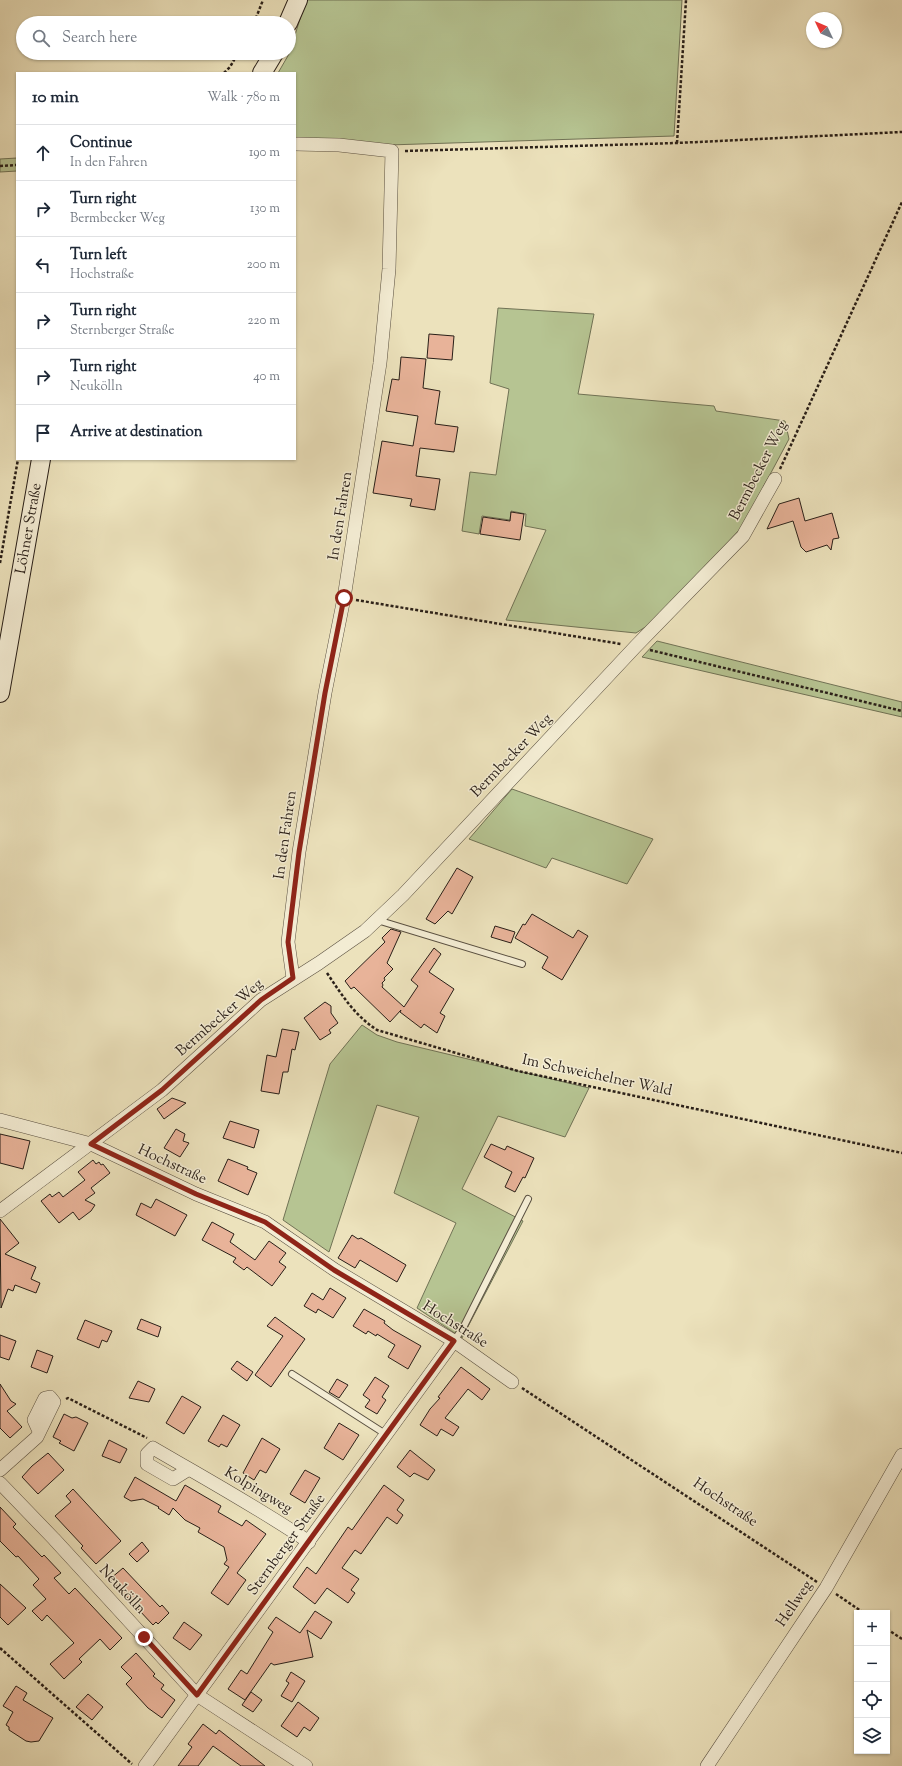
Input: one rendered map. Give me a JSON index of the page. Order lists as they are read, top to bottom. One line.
{"streets":{"main road":["Löhner Straße"],"street":["Bermbecker Weg","In den Fahren","Hochstraße","Kolpingweg","Sternberger Straße","Neukölln","Hellweg"],"path":["Im Schweichelner Wald"]},"crossings":[["Bermbecker Weg","In den Fahren"],["Bermbecker Weg","Im Schweichelner Wald"],["Bermbecker Weg","Hochstraße"],["Hochstraße","Sternberger Straße"],["Hochstraße","Hellweg"],["Kolpingweg","Sternberger Straße"],["Sternberger Straße","Neukölln"]],"north":"top left","page":{"search":"Search here","heading":["10 min","Walk · 780 m"],"list":[["Continue","In den Fahren","190 m"],["Turn right","Bermbecker Weg","130 m"],["Turn left","Hochstraße","200 m"],["Turn right","Sternberger Straße","220 m"],["Turn right","Neukölln","40 m"],"Arrive at destination"],"map_buttons":["+","−"]}}
